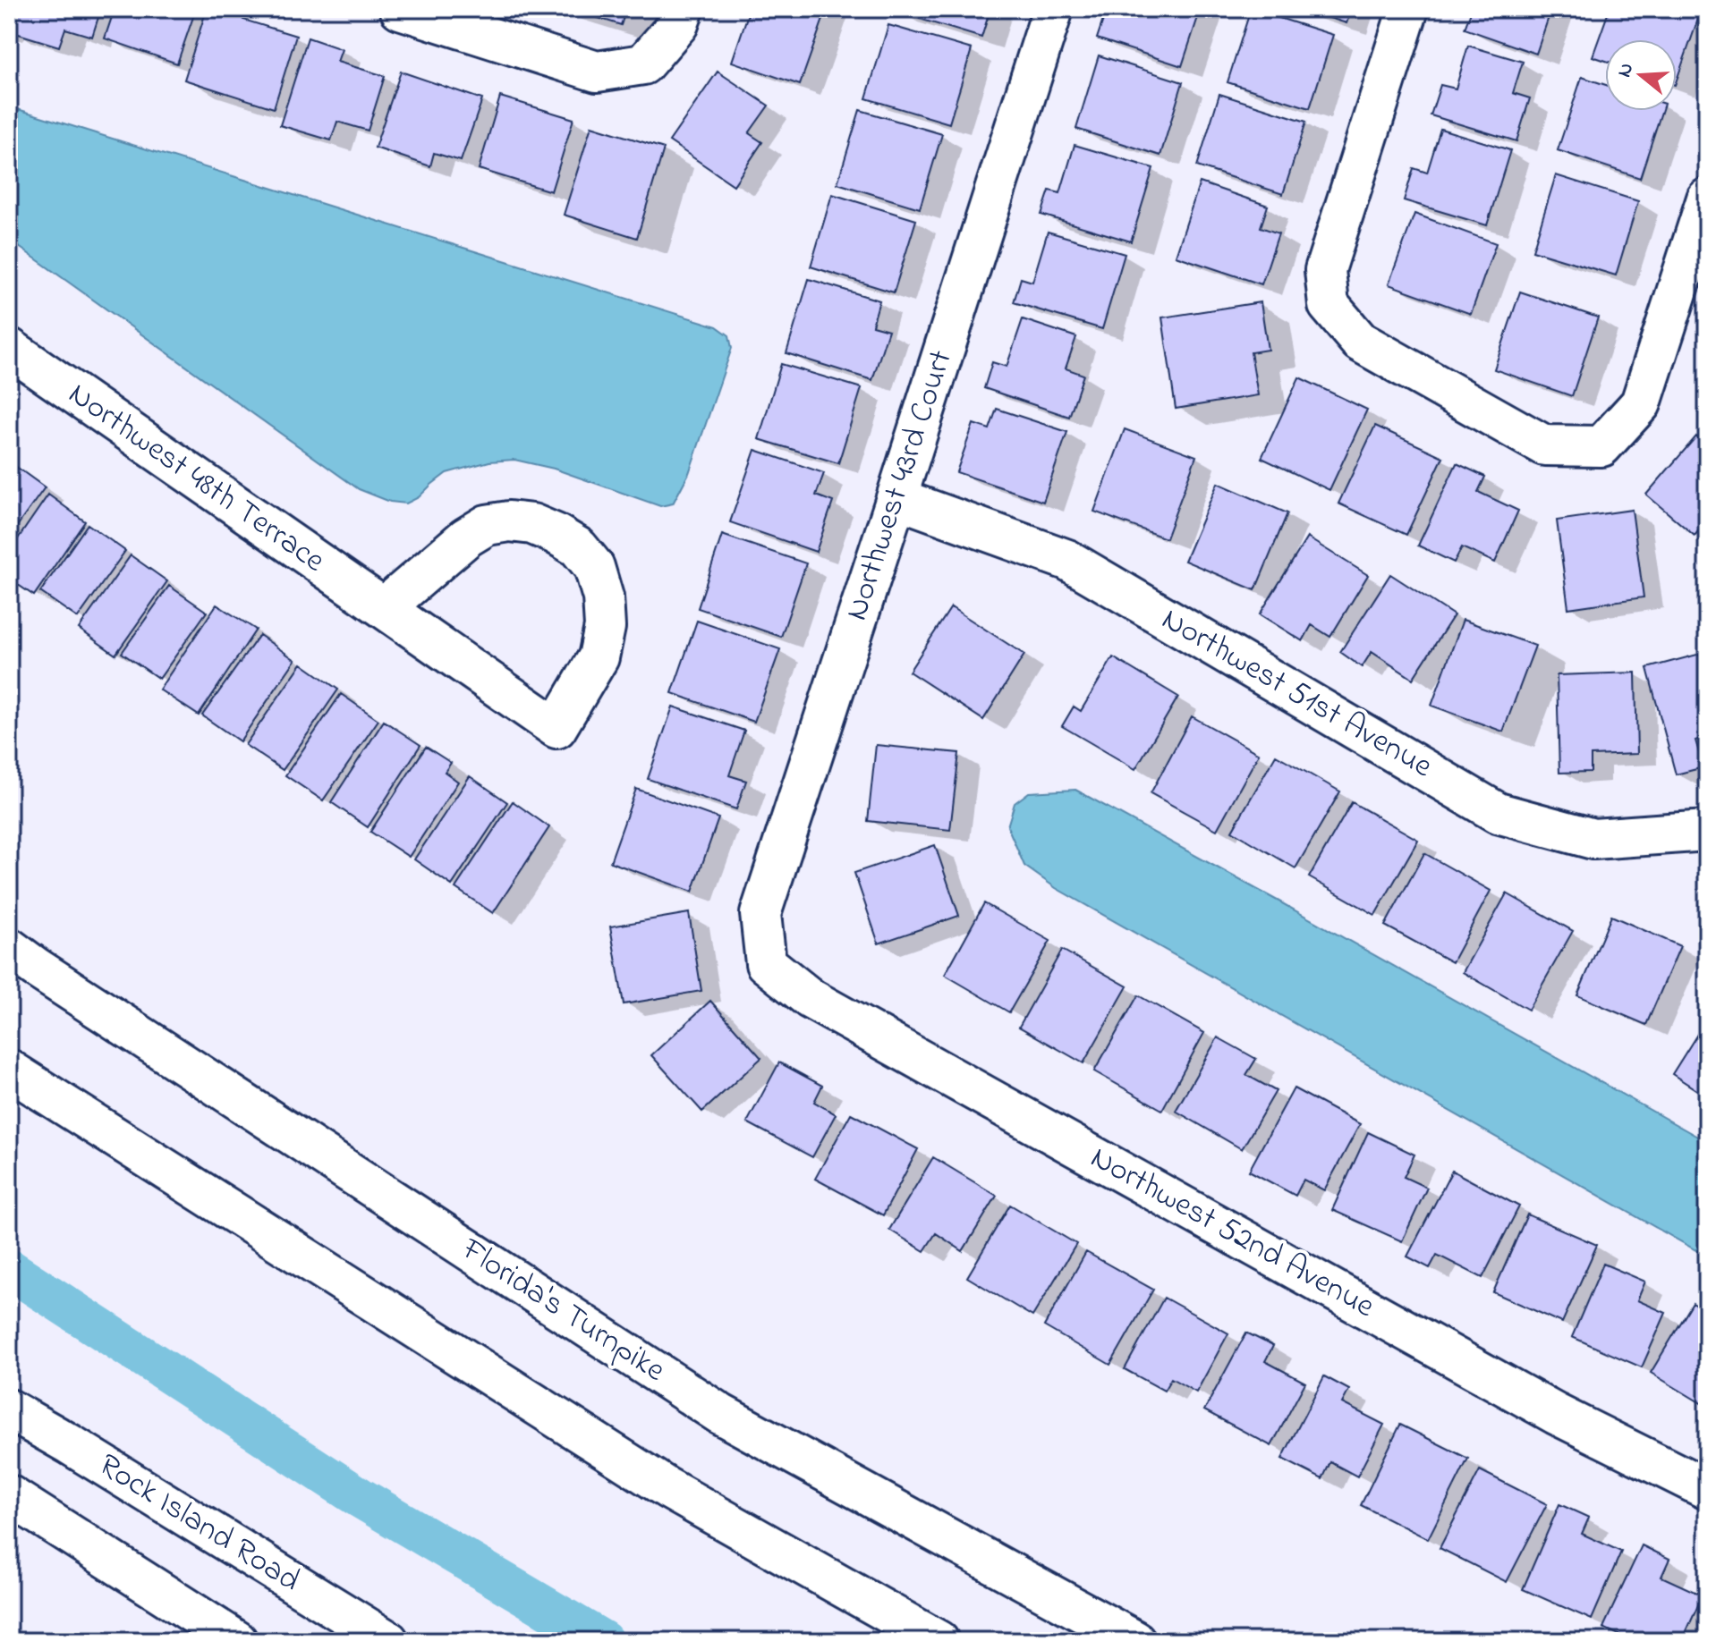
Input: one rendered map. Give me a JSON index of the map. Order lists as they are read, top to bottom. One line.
{"streets":{"main road":["Northwest 48th Terrace","Northwest 43rd Court","Northwest 51st Avenue","Northwest 52nd Avenue","Florida's Turnpike","Rock Island Road"]},"crossings":[["Northwest 43rd Court","Northwest 51st Avenue"],["Northwest 43rd Court","Northwest 52nd Avenue"]],"north":"left"}
